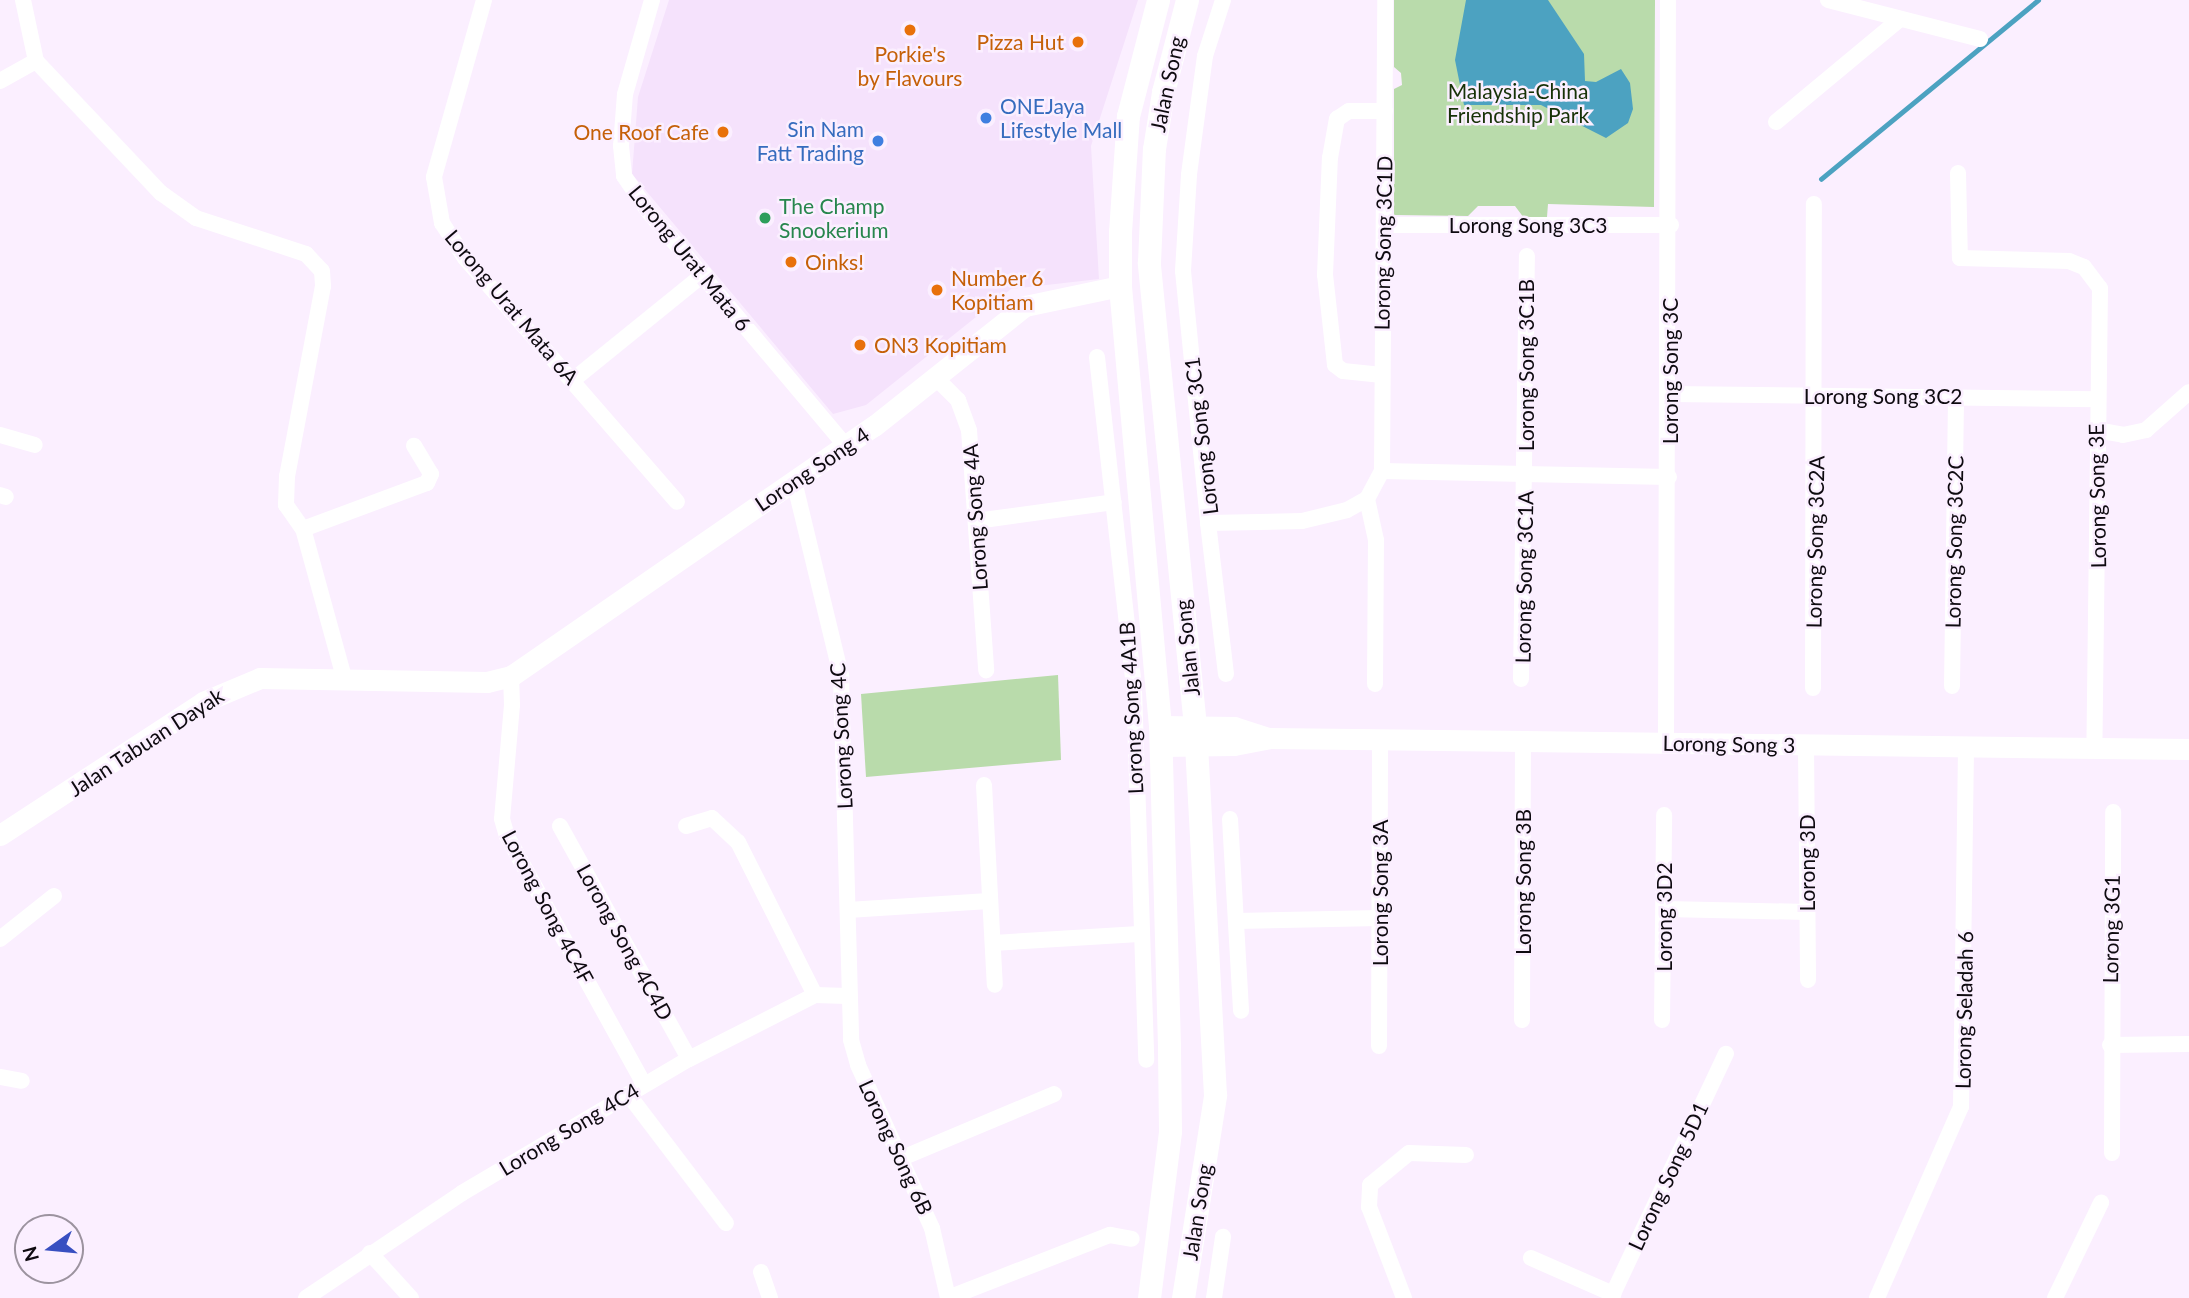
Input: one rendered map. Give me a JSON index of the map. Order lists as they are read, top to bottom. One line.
{"streets":{"main road":["Jalan Song"],"street":["Lorong Song 3C3","Lorong Song 3C1D","Lorong Urat Mata 6","Lorong Urat Mata 6A","Lorong Song 3C1B","Lorong Song 3C","Lorong Song 3C2","Lorong Song 3C1","Lorong Song 4","Lorong Song 3E","Lorong Song 4A","Lorong Song 3C2A","Lorong Song 3C2C","Lorong Song 3C1A","Lorong Song 4A1B","Lorong Song 4C","Jalan Tabuan Dayak","Lorong Song 3","Lorong 3D","Lorong Song 3B","Lorong Song 3A","Lorong Song 4C4F","Lorong 3D2","Lorong 3G1","Lorong Song 4C4D","Lorong Seladah 6","Lorong Song 4C4","Lorong Song 6B","Lorong Song 5D1"]},"crossings":[["Jalan Song","Lorong Song 4"],["Jalan Song","Lorong Song 3"],["Lorong Song 3C3","Lorong Song 3C1D"],["Lorong Song 3C3","Lorong Song 3C"],["Lorong Urat Mata 6","Lorong Song 4"],["Lorong Song 3C1B","Lorong Song 3C1A"],["Lorong Song 3C","Lorong Song 3C2"],["Lorong Song 3C","Lorong Song 3"],["Lorong Song 3C2","Lorong Song 3E"],["Lorong Song 3C2","Lorong Song 3C2A"],["Lorong Song 3C2","Lorong Song 3C2C"],["Lorong Song 4","Lorong Song 4A"],["Lorong Song 4","Lorong Song 4C"],["Lorong Song 4","Jalan Tabuan Dayak"],["Lorong Song 4","Lorong Song 4C4F"],["Lorong Song 3E","Lorong Song 3"],["Lorong Song 4C","Lorong Song 4C4"],["Lorong Song 4C","Lorong Song 6B"],["Jalan Tabuan Dayak","Lorong Song 4C4F"],["Lorong Song 3","Lorong 3D"],["Lorong Song 3","Lorong Song 3B"],["Lorong Song 3","Lorong Song 3A"],["Lorong Song 3","Lorong Seladah 6"],["Lorong Song 4C4F","Lorong Song 4C4"],["Lorong Song 4C4D","Lorong Song 4C4"],["Lorong Song 4C4","Lorong Song 6B"]],"parks":["Malaysia-China Friendship Park"],"places":["Porkie's by Flavours","Pizza Hut","ONEJaya Lifestyle Mall","One Roof Cafe","Sin Nam Fatt Trading","The Champ Snookerium","Oinks!","Number 6 Kopitiam","ON3 Kopitiam"],"north":"left"}
